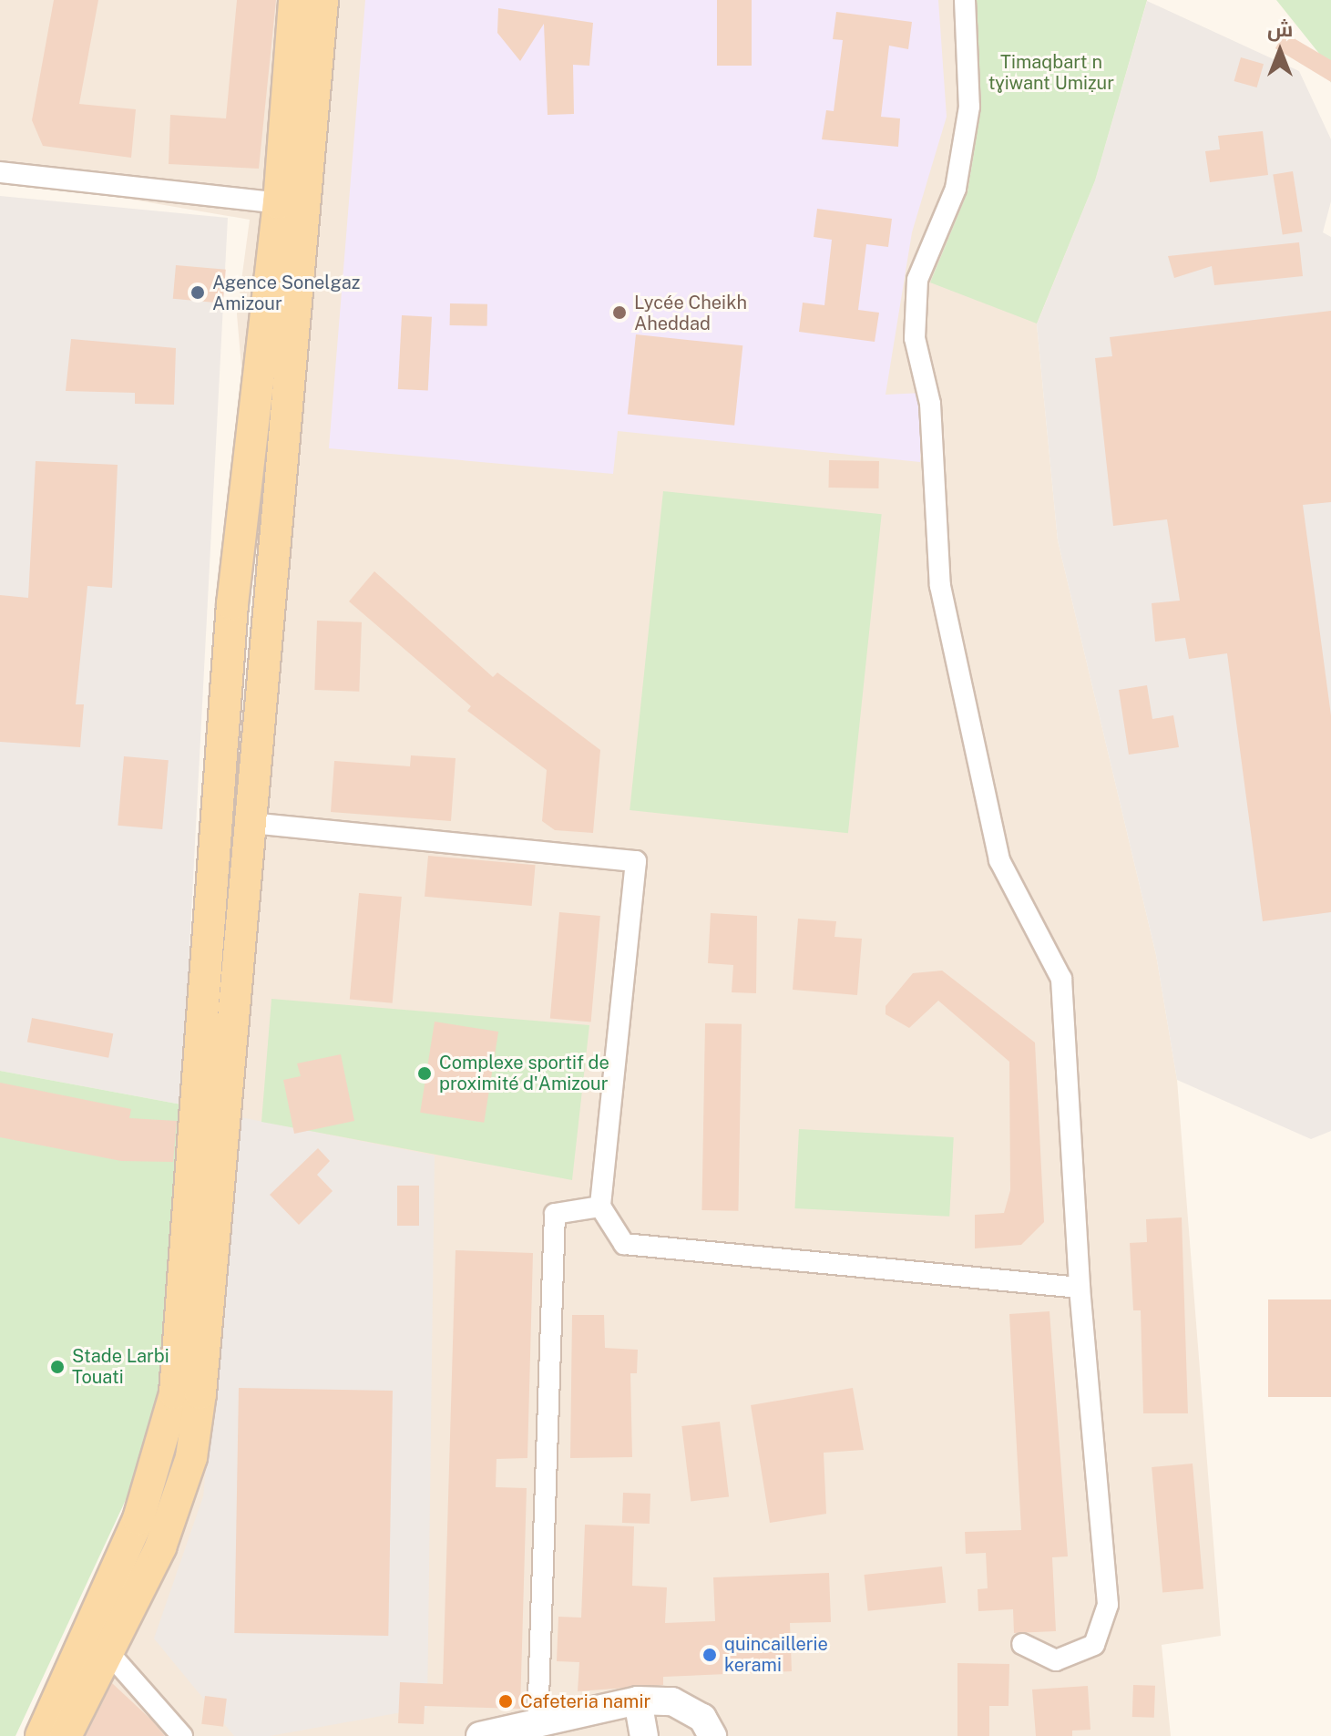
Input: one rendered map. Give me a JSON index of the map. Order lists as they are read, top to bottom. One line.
{"parks":["Timaqbart n tɣiwant Umiẓur"],"places":["Agence Sonelgaz Amizour","Lycée Cheikh Aheddad","Complexe sportif de proximité d'Amizour","Stade Larbi Touati","quincaillerie kerami","Cafeteria namir"],"north":"top"}
